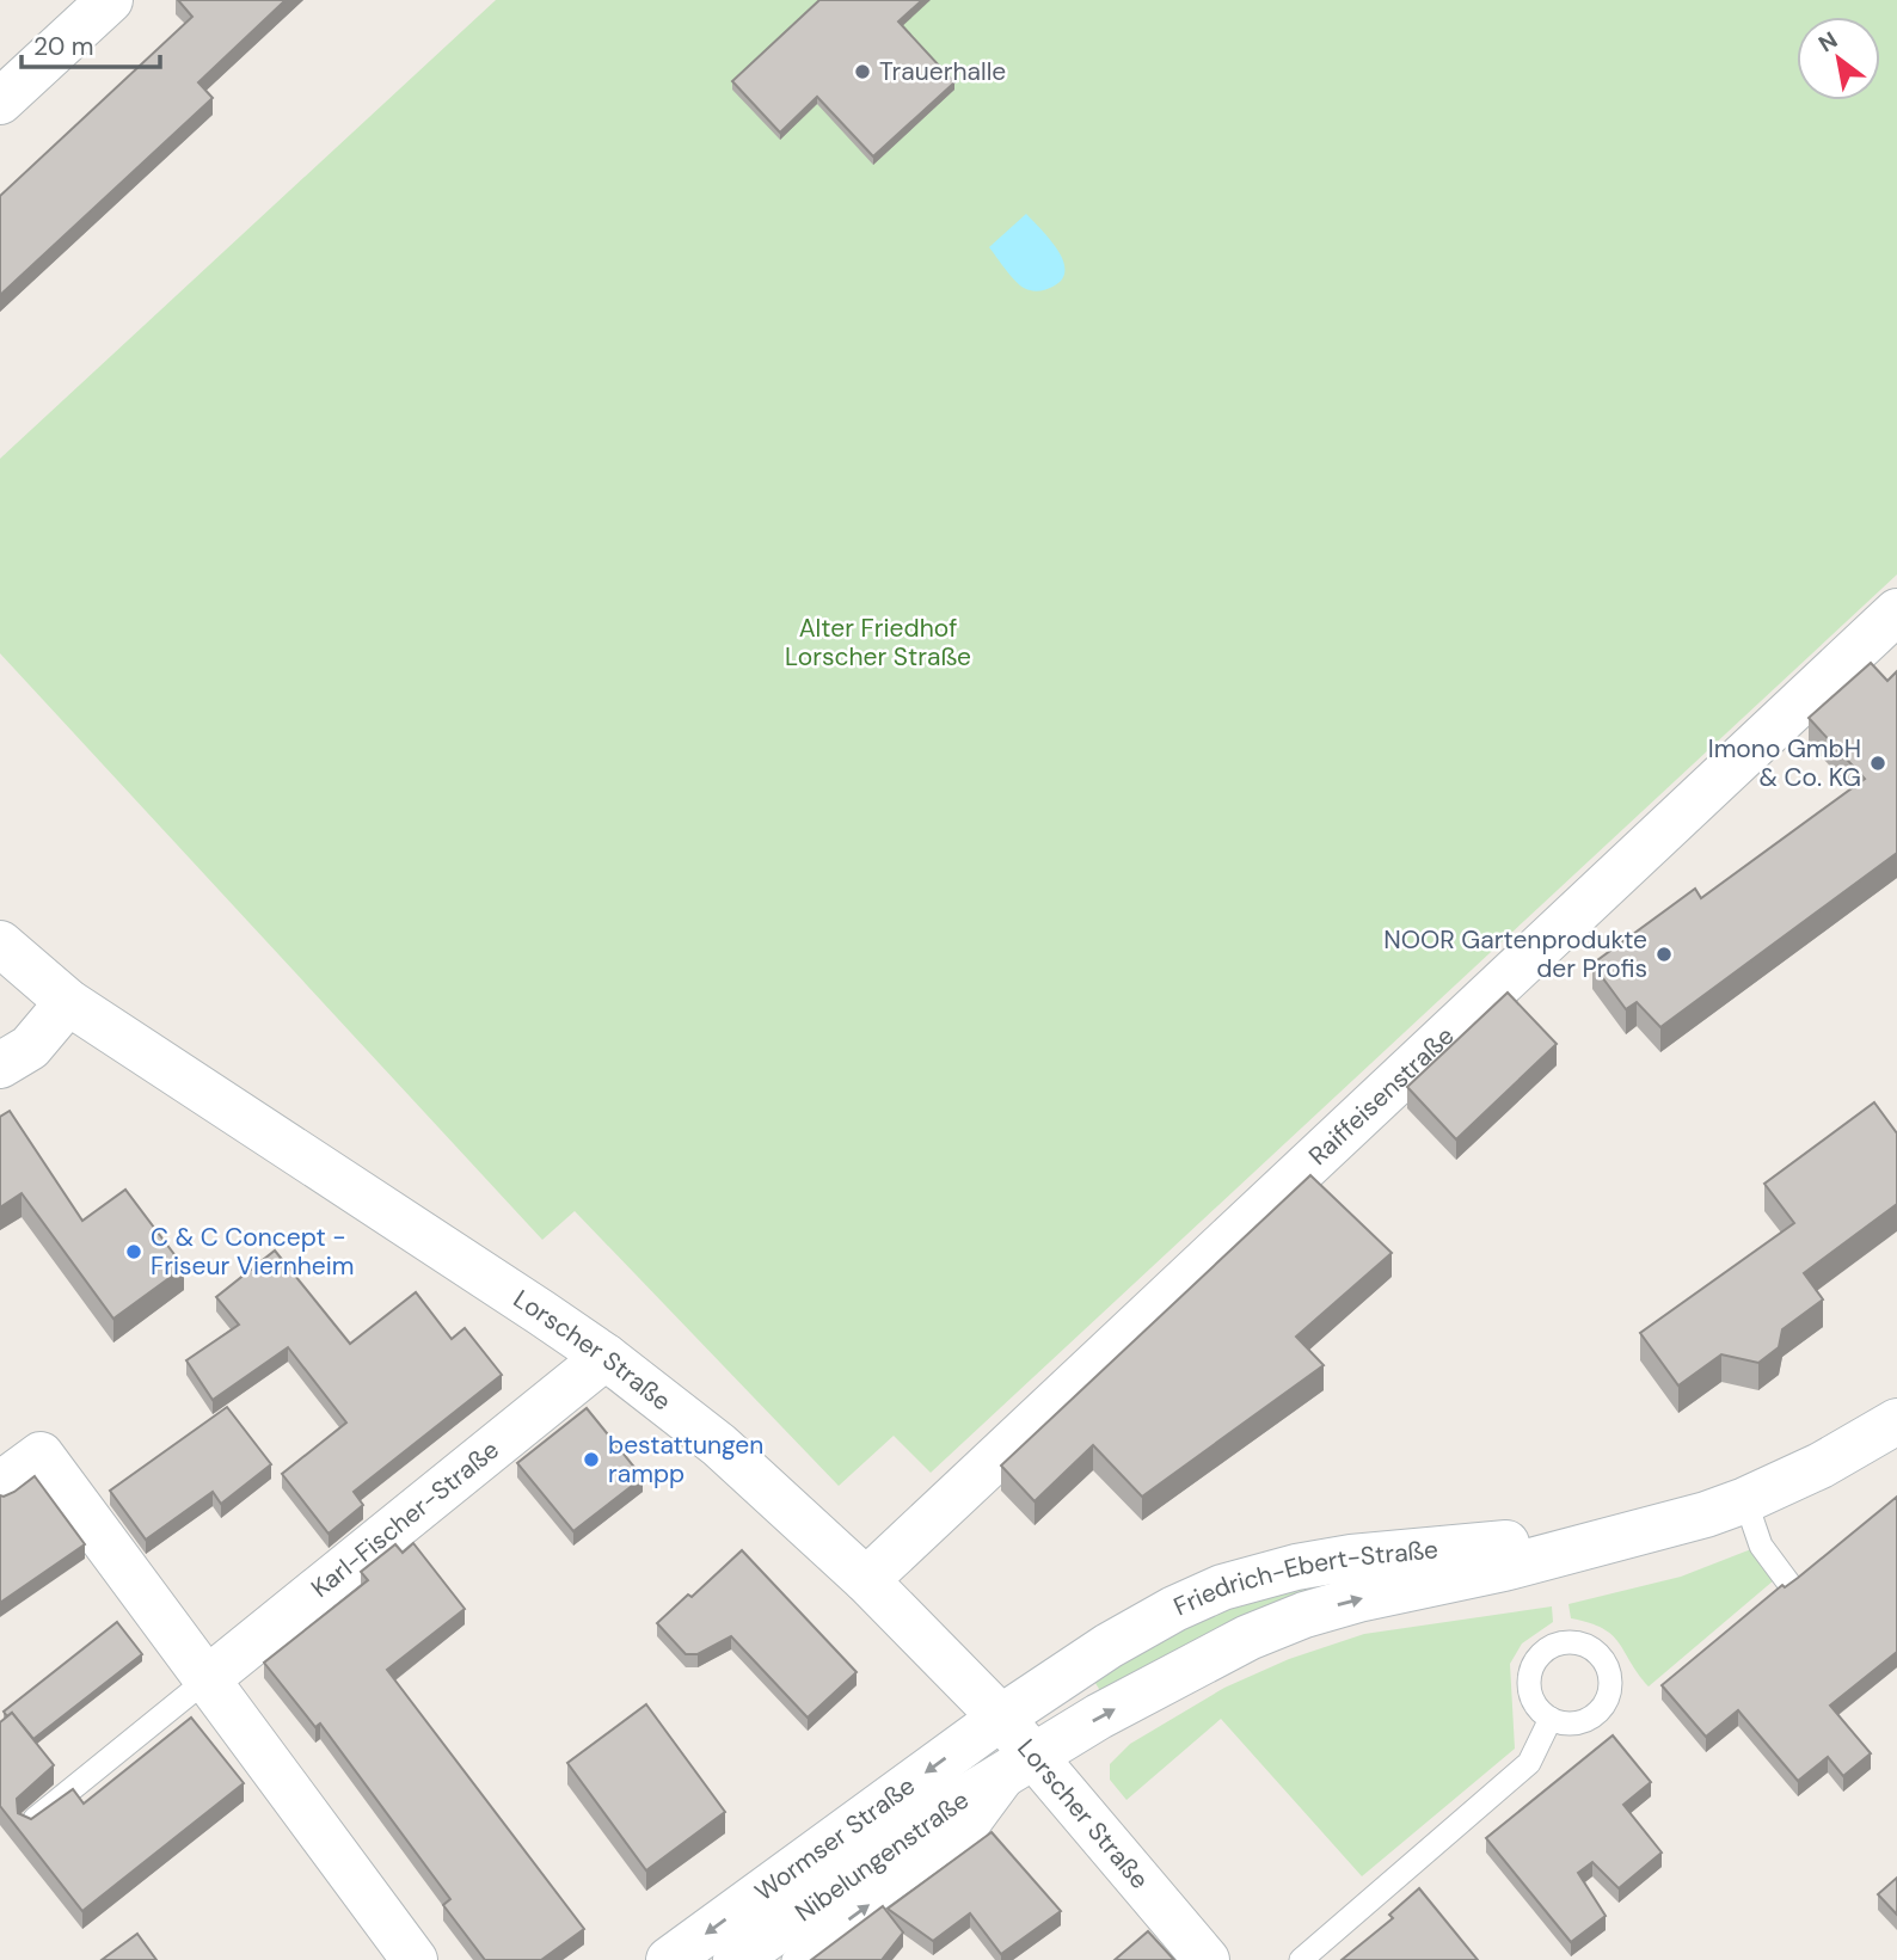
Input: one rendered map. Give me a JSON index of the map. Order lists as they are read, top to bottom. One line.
{"streets":{"street":["Raiffeisenstraße","Lorscher Straße","Karl-Fischer-Straße","Friedrich-Ebert-Straße","Wormser Straße","Nibelungenstraße"]},"crossings":[["Raiffeisenstraße","Lorscher Straße"],["Lorscher Straße","Karl-Fischer-Straße"],["Lorscher Straße","Friedrich-Ebert-Straße"],["Lorscher Straße","Wormser Straße"],["Lorscher Straße","Nibelungenstraße"],["Friedrich-Ebert-Straße","Wormser Straße"],["Friedrich-Ebert-Straße","Nibelungenstraße"]],"one_way":["Wormser Straße"],"parks":["Alter Friedhof Lorscher Straße"],"places":["Trauerhalle","Imono GmbH & Co. KG","NOOR Gartenprodukte der Profis","C & C Concept - Friseur Viernheim","bestattungen rampp"],"scale_bar":"20 m","north":"top left"}
